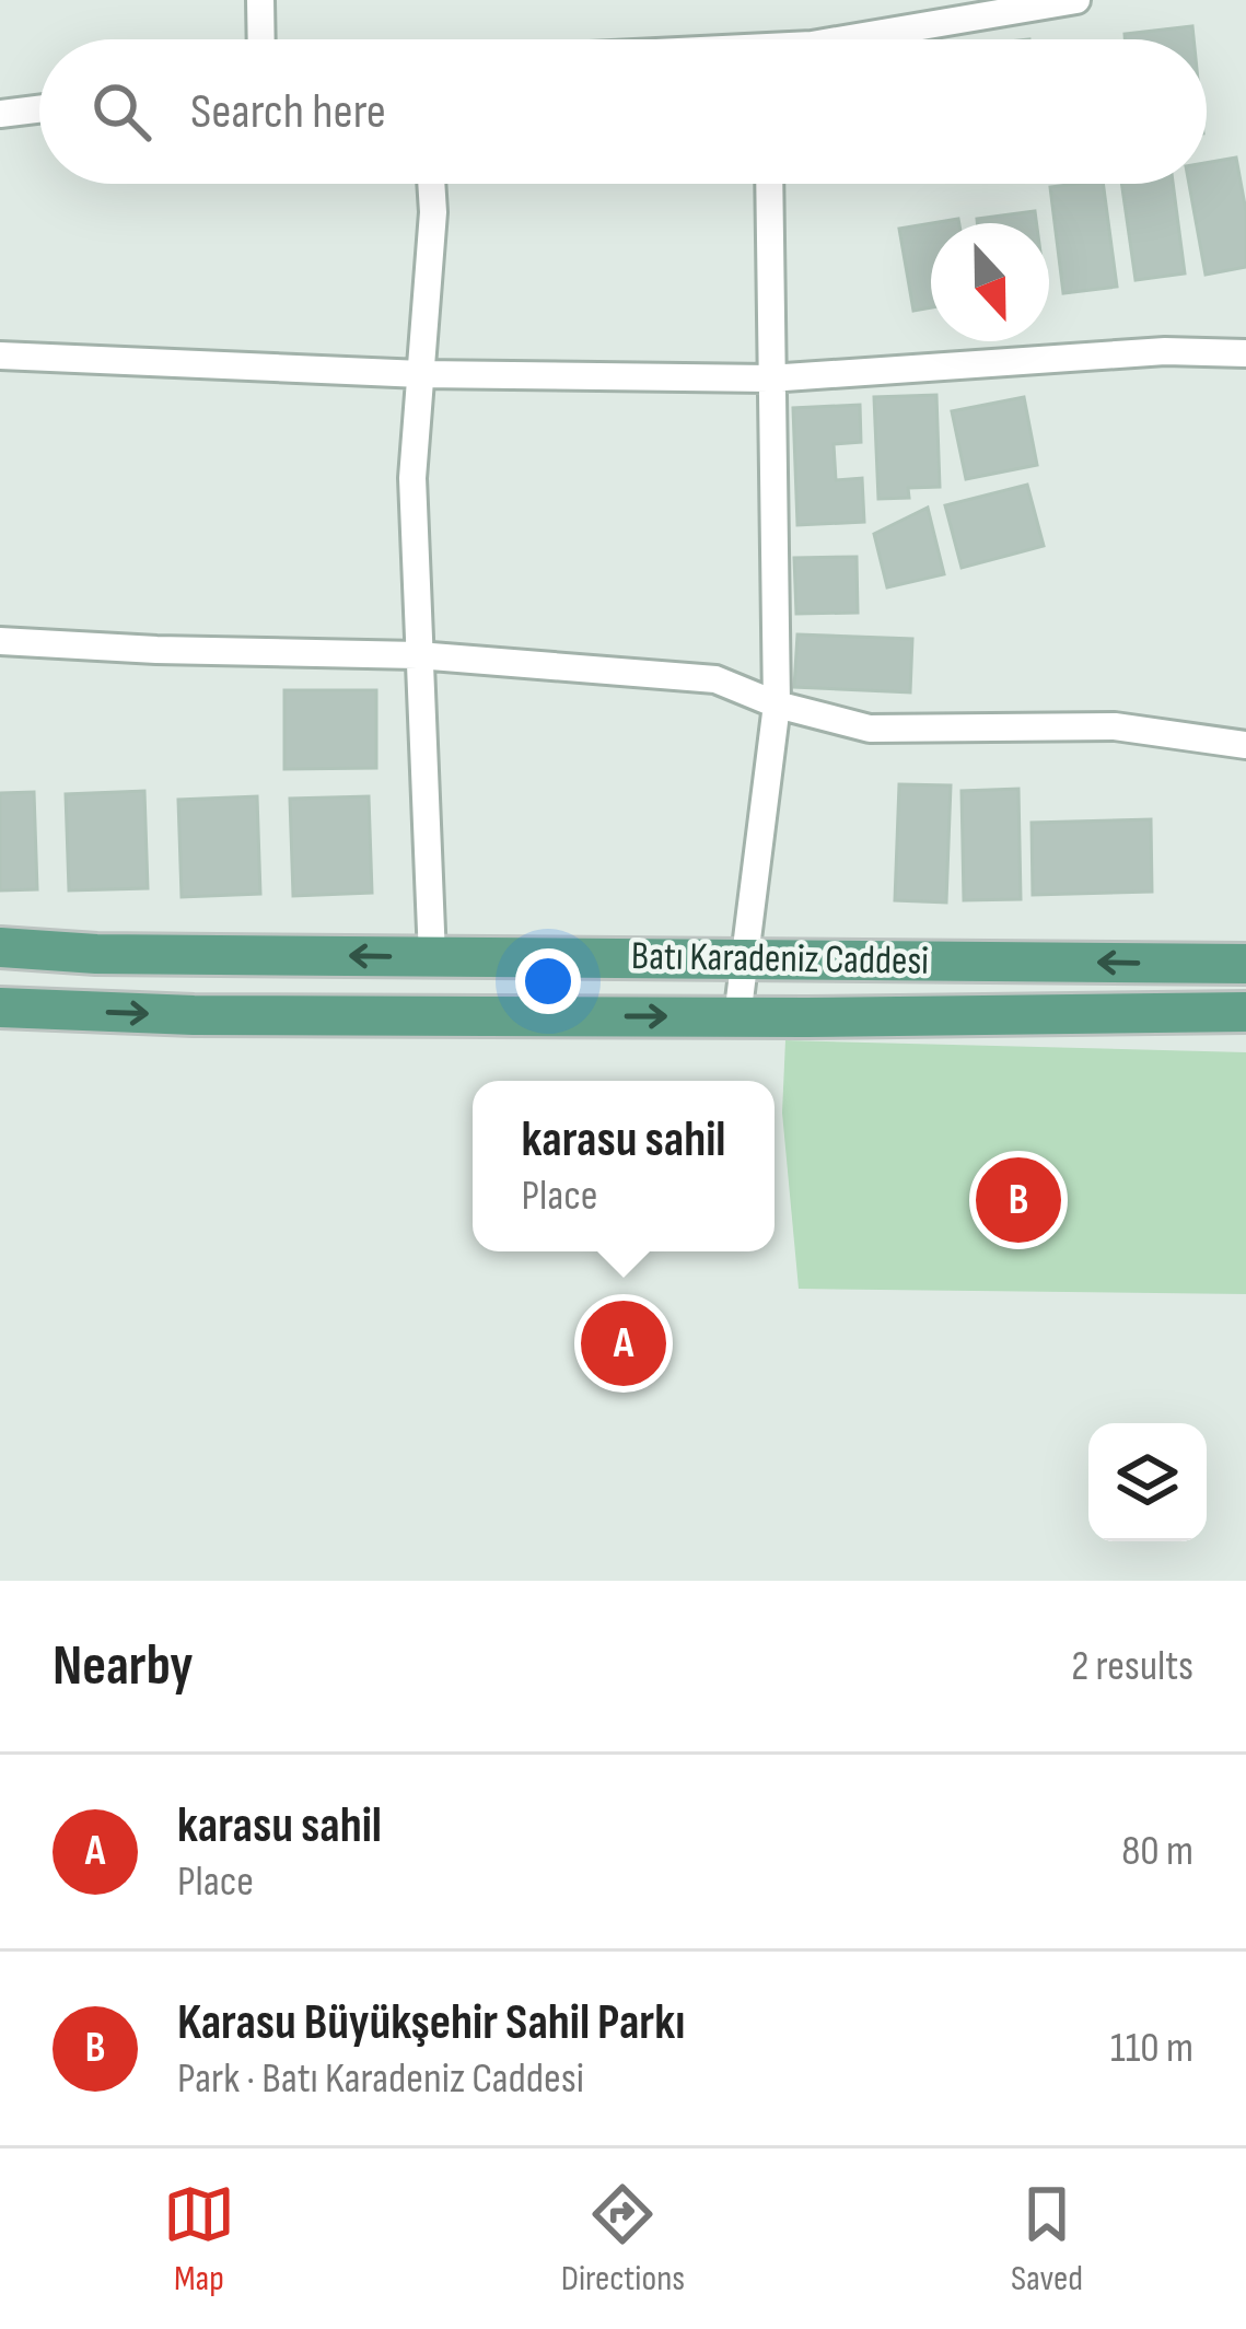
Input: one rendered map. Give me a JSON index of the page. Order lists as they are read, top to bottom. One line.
{"streets":{"main road":["Batı Karadeniz Caddesi"]},"north":"bottom","page":{"search":"Search here","popup":["karasu sahil","Place"],"pins":["B","A"],"heading":["Nearby","2 results"],"list":[{"mark":"A","name":"karasu sahil","note":"Place","value":"80 m"},{"mark":"B","name":"Karasu Büyükşehir Sahil Parkı","note":"Park · Batı Karadeniz Caddesi","value":"110 m"}],"nav":["Map","Directions","Saved"]}}
